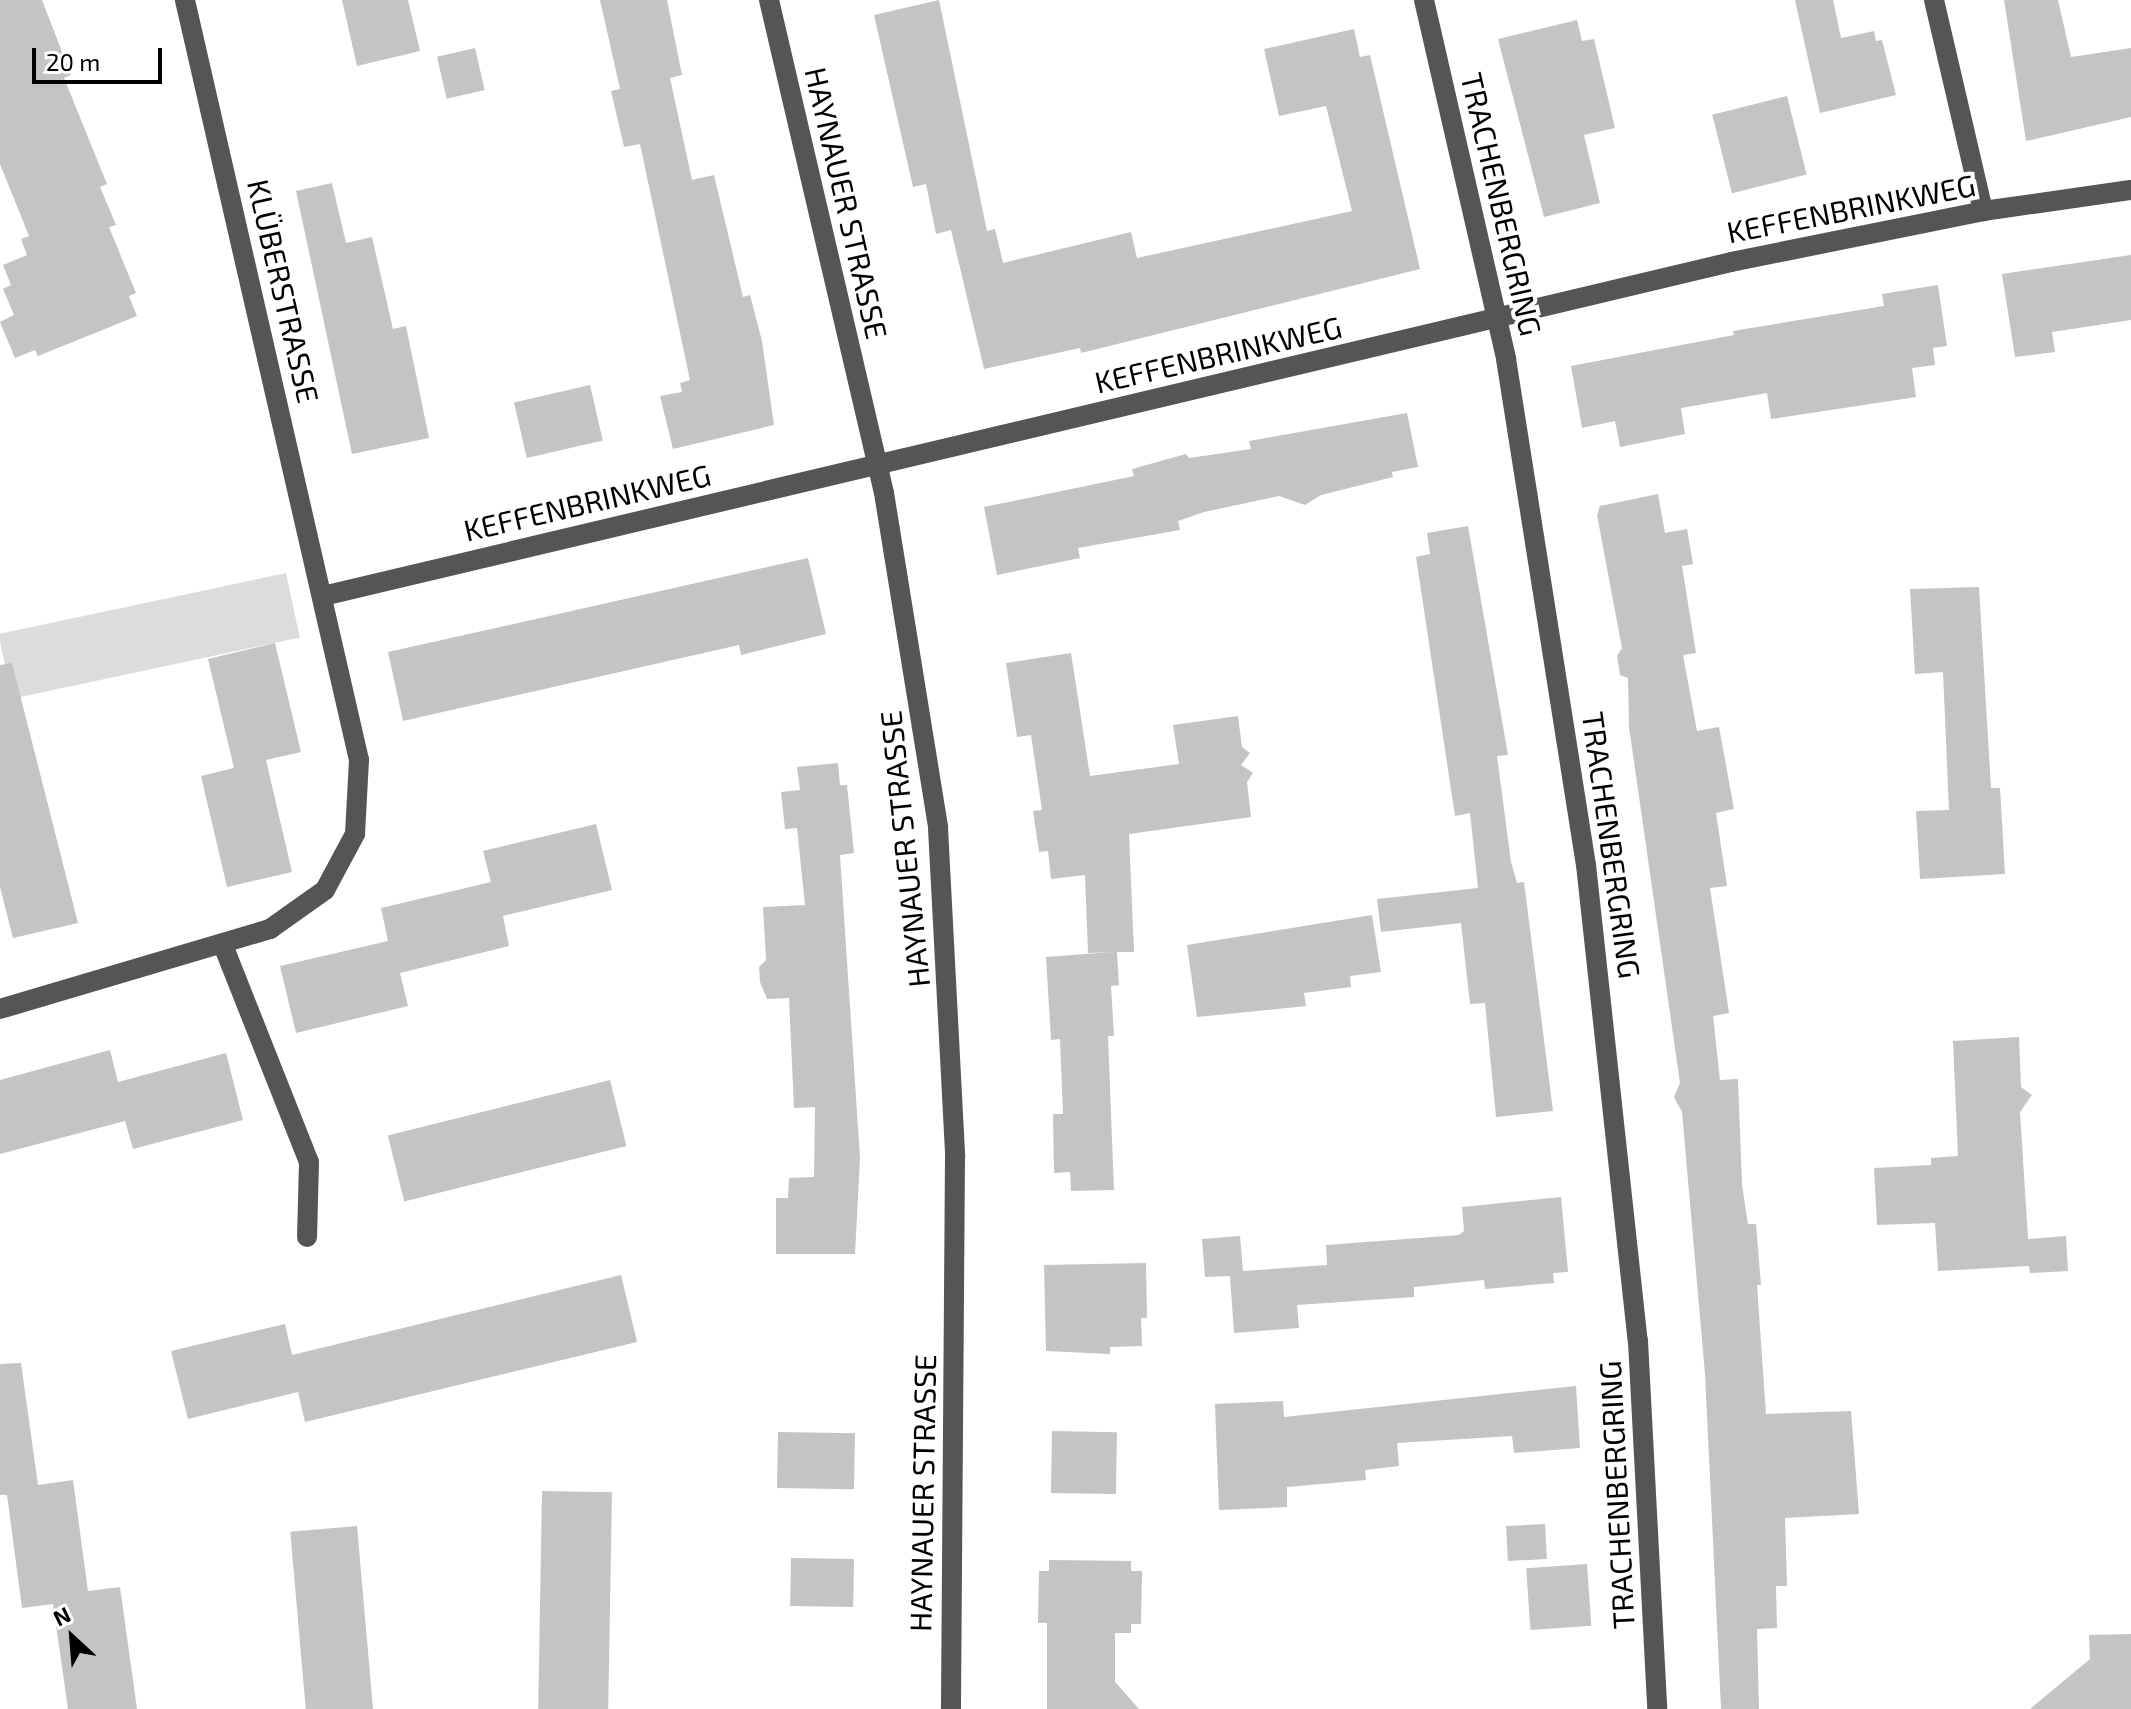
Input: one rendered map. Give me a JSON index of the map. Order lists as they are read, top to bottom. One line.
{"streets":{"street":["HAYNAUER STRASSE","TRACHENBERGRING","KEFFENBRINKWEG","KLÜBERSTRASSE"]},"crossings":[["HAYNAUER STRASSE","KEFFENBRINKWEG"],["TRACHENBERGRING","KEFFENBRINKWEG"],["KEFFENBRINKWEG","KLÜBERSTRASSE"]],"scale_bar":"20 m","north":"top left"}
